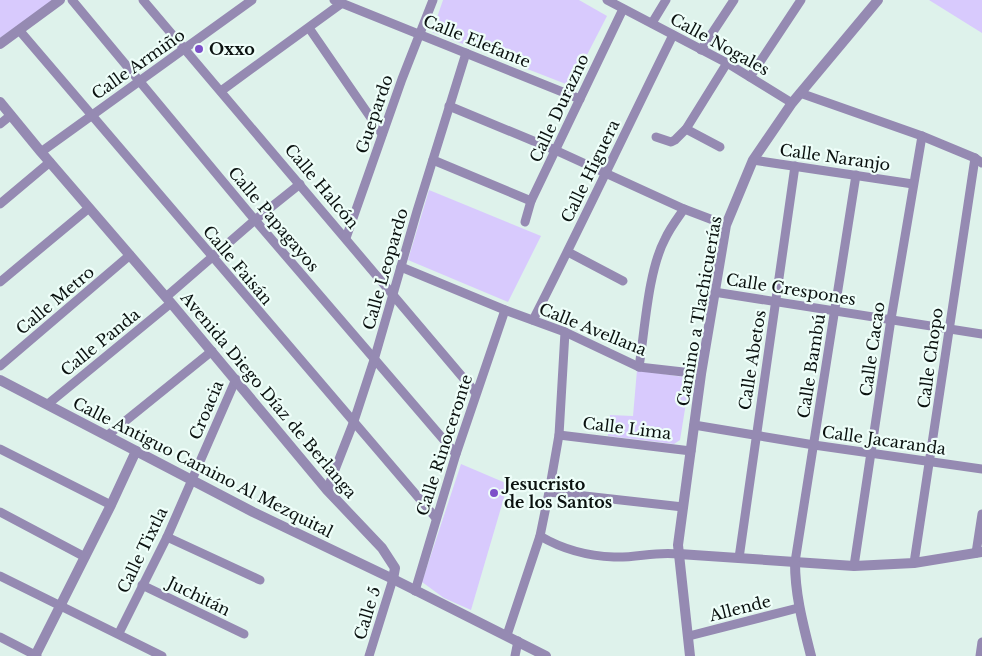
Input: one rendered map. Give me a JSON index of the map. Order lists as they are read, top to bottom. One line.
{"streets":{"street":["Calle Elefante","Calle Nogales","Calle Armiño","Calle Durazno","Guepardo","Calle Naranjo","Calle Higuera","Calle Halcón","Calle Papagayos","Calle Faisán","Calle Leopardo","Calle Crespones","Calle Metro","Camino a Tlachicuerías","Calle Avellana","Calle Panda","Calle Cacao","Calle Chopo","Calle Abetos","Calle Bambú","Avenida Diego Díaz de Berlanga","Croacia","Calle Lima","Calle Jacaranda","Calle Rinoceronte","Calle Antiguo Camino Al Mezquital","Calle Tixtla","Juchitán","Allende","Calle 5"]},"crossings":[["Calle Elefante","Calle Durazno"],["Calle Elefante","Guepardo"],["Calle Elefante","Calle Leopardo"],["Calle Nogales","Calle Durazno"],["Calle Nogales","Calle Higuera"],["Calle Nogales","Camino a Tlachicuerías"],["Calle Armiño","Calle Halcón"],["Calle Armiño","Calle Papagayos"],["Calle Armiño","Calle Faisán"],["Calle Armiño","Avenida Diego Díaz de Berlanga"],["Guepardo","Calle Halcón"],["Calle Naranjo","Camino a Tlachicuerías"],["Calle Naranjo","Calle Cacao"],["Calle Naranjo","Calle Abetos"],["Calle Naranjo","Calle Bambú"],["Calle Higuera","Calle Avellana"],["Calle Halcón","Calle Leopardo"],["Calle Halcón","Calle Panda"],["Calle Halcón","Calle Rinoceronte"],["Calle Papagayos","Calle Leopardo"],["Calle Papagayos","Calle Panda"],["Calle Papagayos","Calle Rinoceronte"],["Calle Faisán","Calle Leopardo"],["Calle Faisán","Calle Panda"],["Calle Faisán","Calle Rinoceronte"],["Calle Leopardo","Calle Avellana"],["Calle Leopardo","Avenida Diego Díaz de Berlanga"],["Calle Crespones","Camino a Tlachicuerías"],["Calle Crespones","Calle Cacao"],["Calle Crespones","Calle Chopo"],["Calle Crespones","Calle Abetos"],["Calle Crespones","Calle Bambú"],["Calle Metro","Avenida Diego Díaz de Berlanga"],["Camino a Tlachicuerías","Calle Avellana"],["Camino a Tlachicuerías","Calle Lima"],["Camino a Tlachicuerías","Calle Jacaranda"],["Camino a Tlachicuerías","Allende"],["Calle Avellana","Calle Rinoceronte"],["Calle Panda","Avenida Diego Díaz de Berlanga"],["Calle Panda","Calle Antiguo Camino Al Mezquital"],["Calle Cacao","Calle Jacaranda"],["Calle Chopo","Calle Jacaranda"],["Calle Abetos","Calle Jacaranda"],["Calle Bambú","Calle Jacaranda"],["Avenida Diego Díaz de Berlanga","Croacia"],["Avenida Diego Díaz de Berlanga","Calle Antiguo Camino Al Mezquital"],["Avenida Diego Díaz de Berlanga","Calle 5"],["Croacia","Calle Antiguo Camino Al Mezquital"],["Croacia","Calle Tixtla"],["Calle Antiguo Camino Al Mezquital","Calle Tixtla"],["Calle Antiguo Camino Al Mezquital","Calle 5"],["Calle Tixtla","Juchitán"]],"places":["Oxxo","Jesucristo de los Santos"]}
